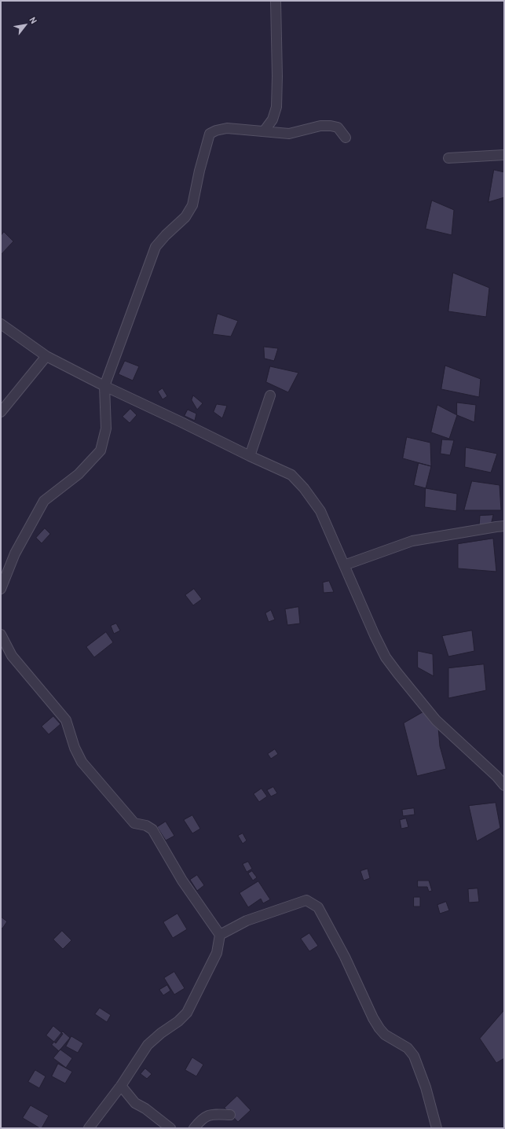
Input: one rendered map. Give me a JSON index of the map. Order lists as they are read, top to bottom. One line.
{"north":"top right"}
